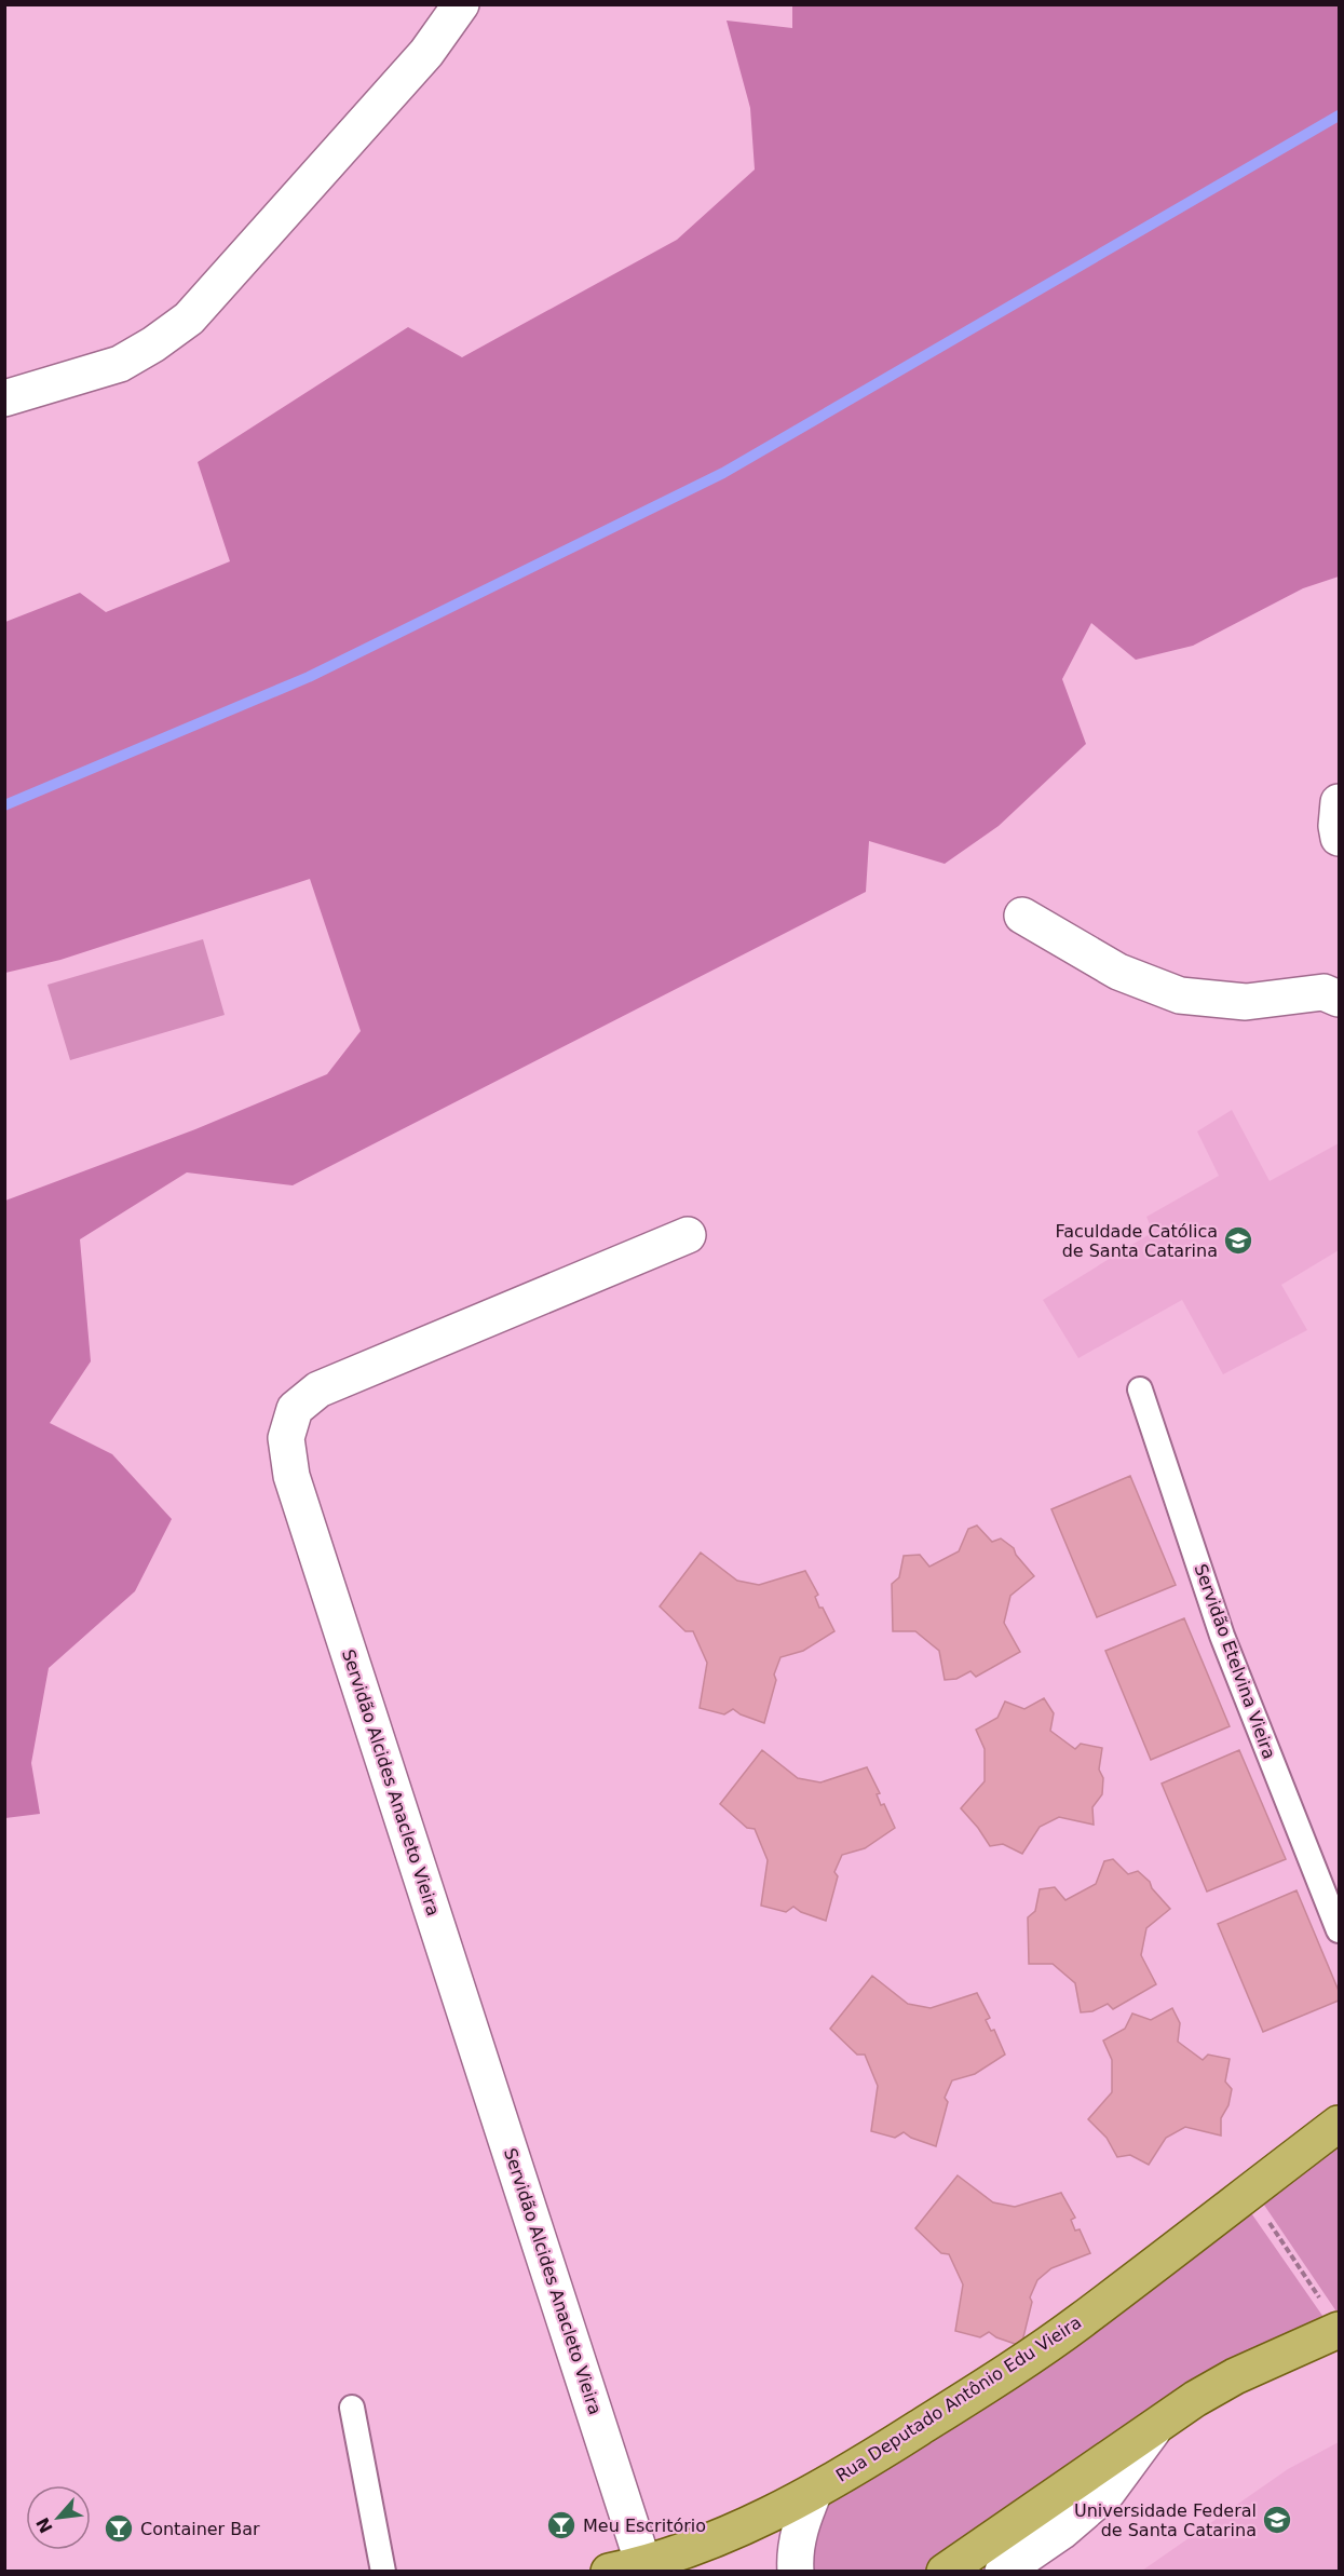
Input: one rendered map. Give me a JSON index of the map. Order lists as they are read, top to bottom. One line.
{"streets":{"main road":["Rua Deputado Antônio Edu Vieira"],"street":["Servidão Alcides Anacleto Vieira"],"lane":["Servidão Etelvina Vieira"]},"crossings":[["Servidão Alcides Anacleto Vieira","Rua Deputado Antônio Edu Vieira"]],"places":{"school or university":["Faculdade Católica de Santa Catarina","Universidade Federal de Santa Catarina"],"bar":["Meu Escritório","Container Bar"]},"north":"bottom left"}
